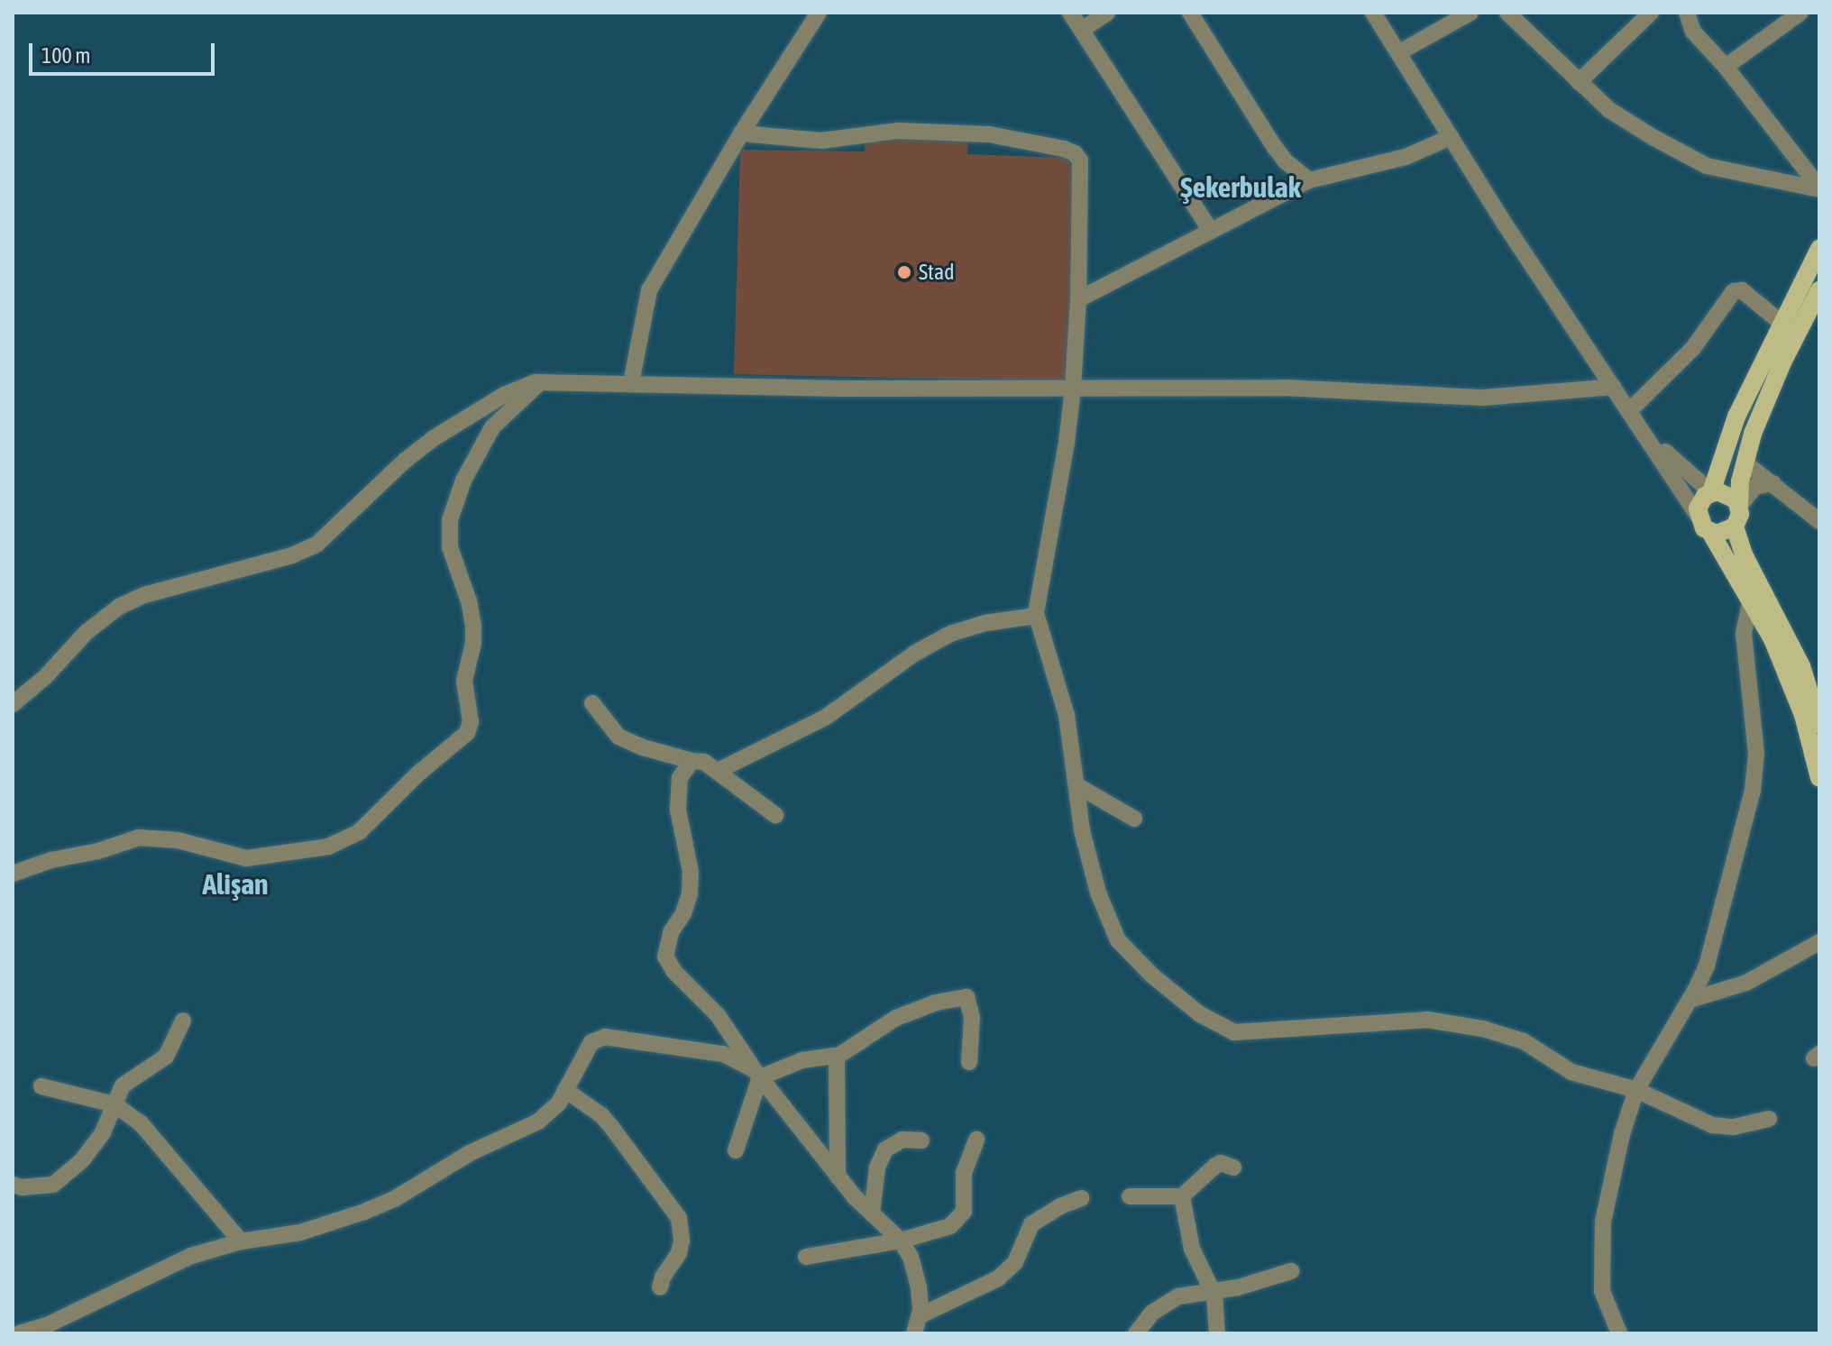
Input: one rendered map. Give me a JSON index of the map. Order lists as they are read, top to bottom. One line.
{"districts":["Şekerbulak","Alişan"],"places":["Stad"],"scale_bar":"100 m"}
